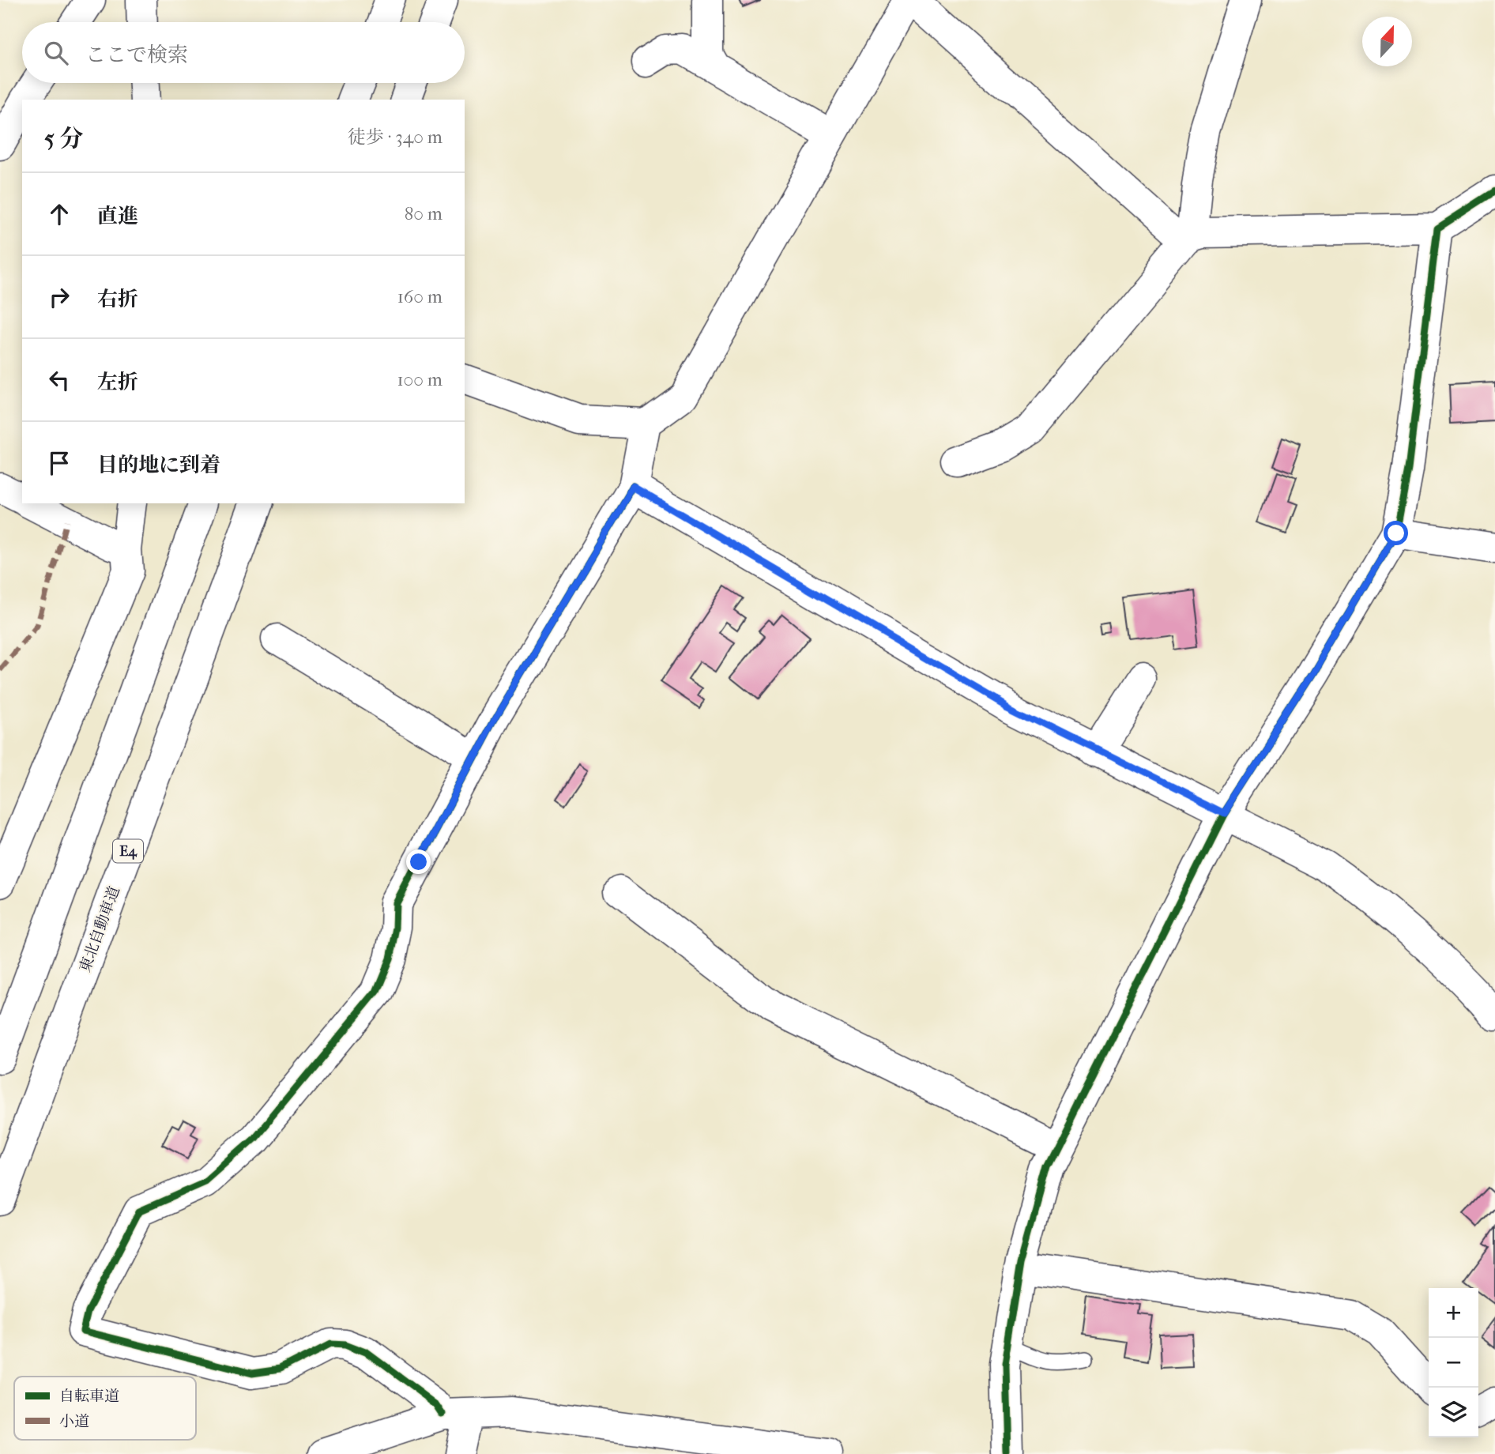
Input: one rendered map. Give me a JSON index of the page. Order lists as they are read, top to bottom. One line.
{"streets":{"main road":["E4","東北自動車道"]},"legend":["自転車道","小道"],"north":"top","page":{"search":"ここで検索","heading":["5 分","徒歩 · 340 m"],"list":[["直進","80 m"],["右折","160 m"],["左折","100 m"],"目的地に到着"],"map_buttons":["+","−"]}}
